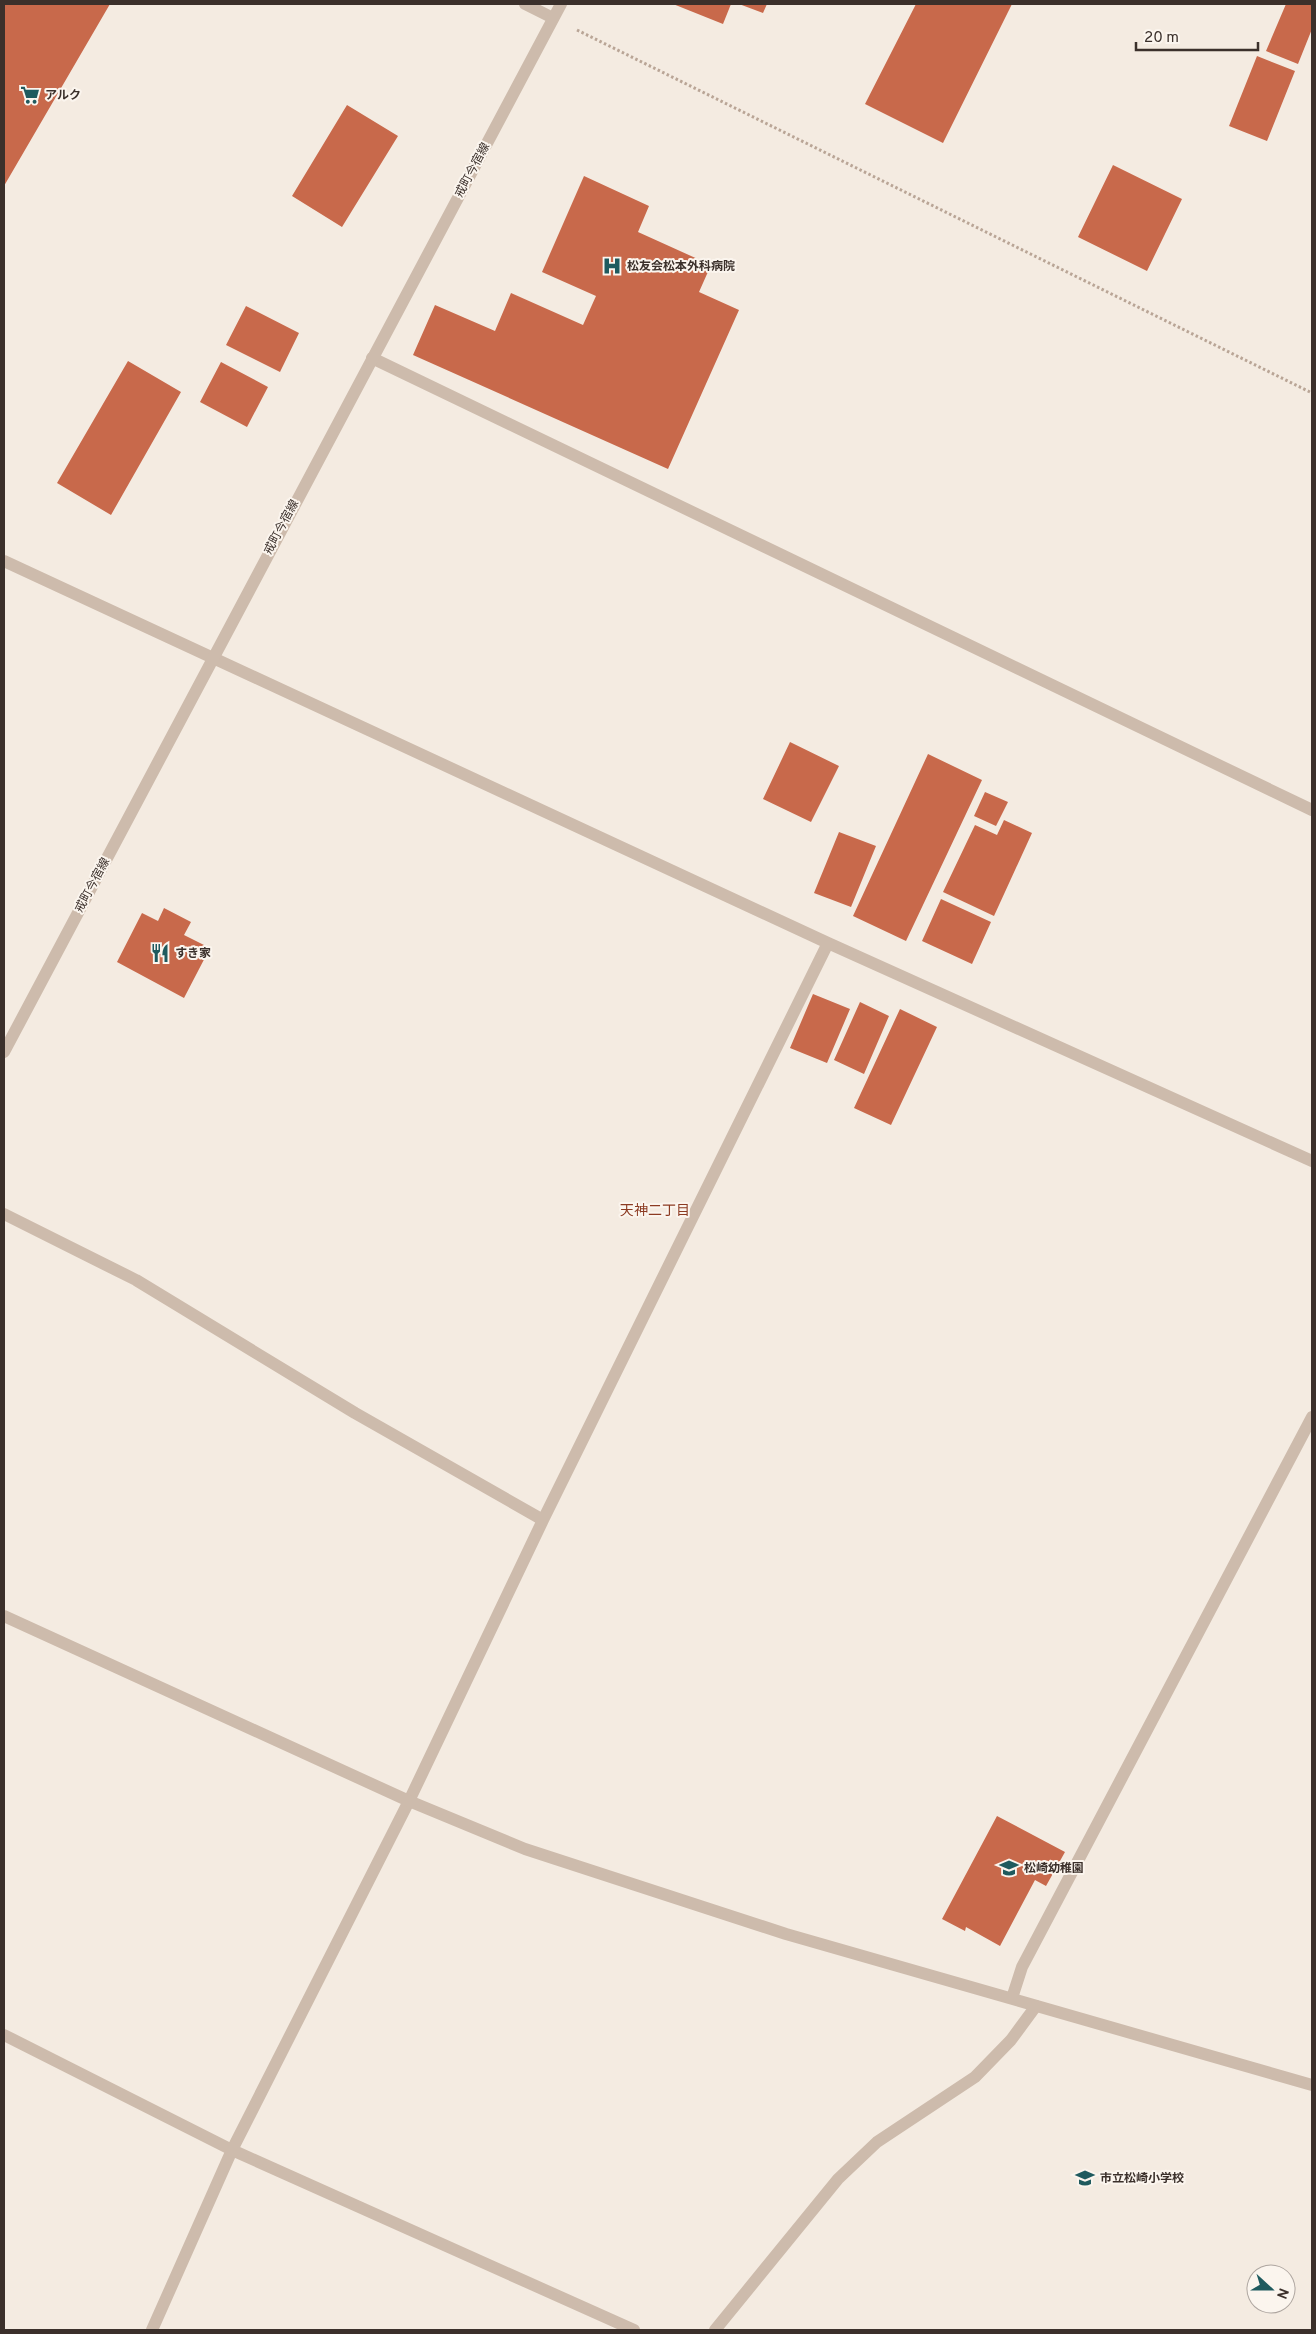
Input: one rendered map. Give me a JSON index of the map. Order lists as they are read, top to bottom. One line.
{"streets":{"street":["戒町今宿線"]},"districts":["天神二丁目"],"places":{"supermarket":["アルク"],"hospital":["松友会松本外科病院"],"restaurant":["すき家"],"school or university":["松崎幼稚園","市立松崎小学校"]},"scale_bar":"20 m","north":"right"}
